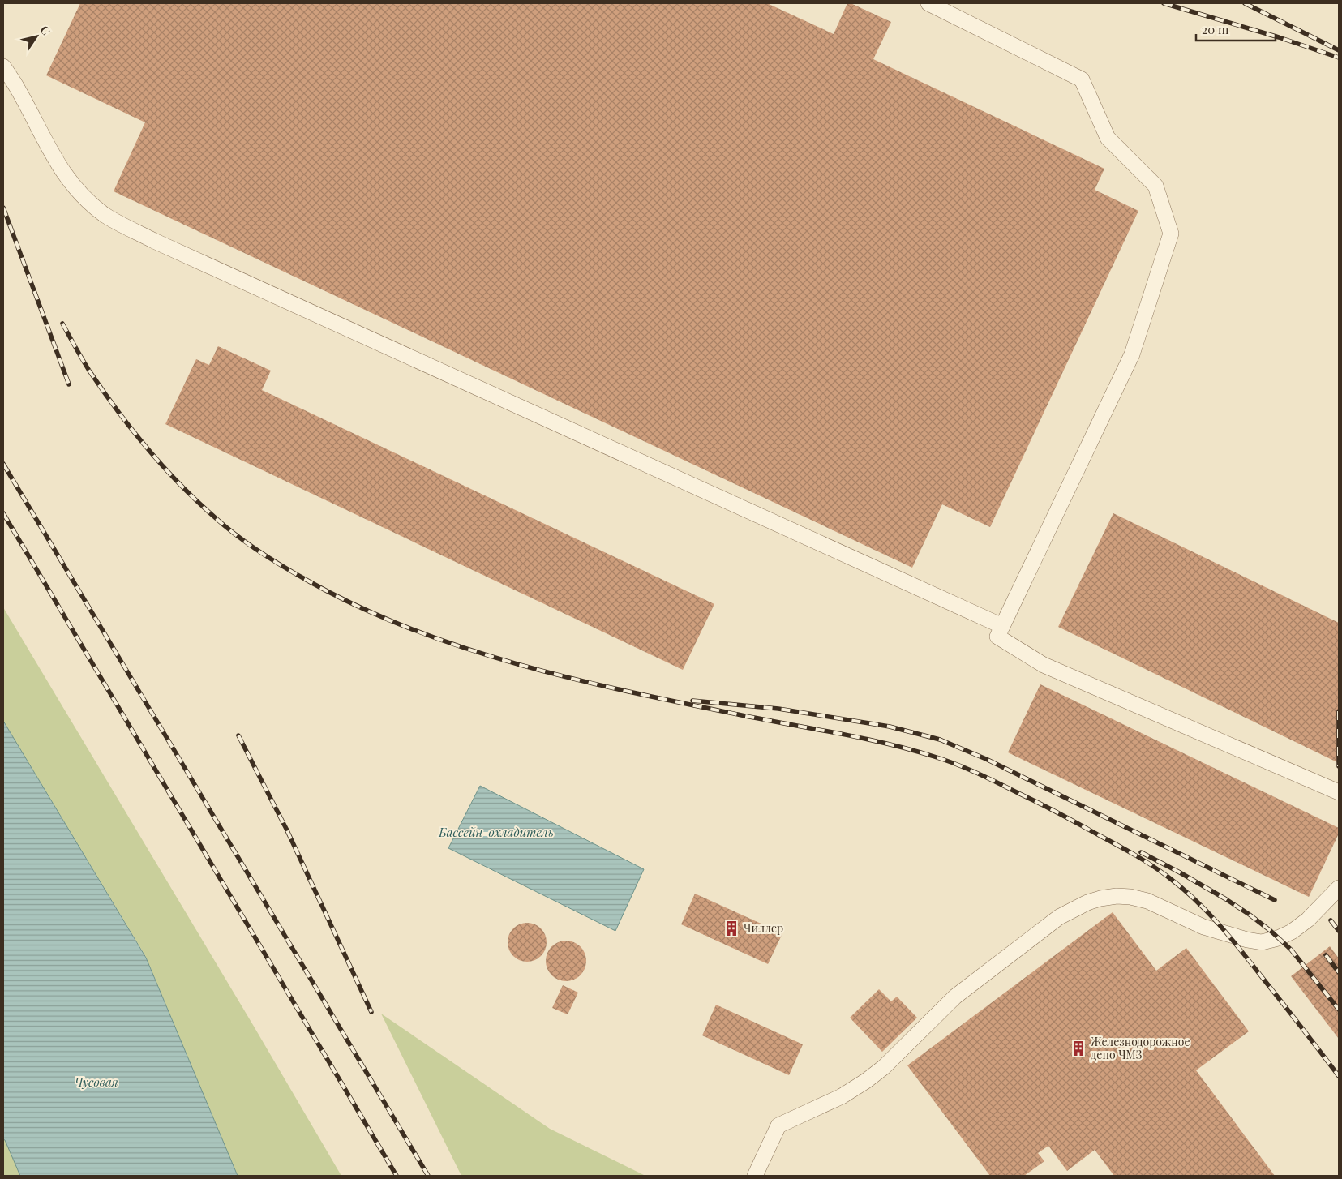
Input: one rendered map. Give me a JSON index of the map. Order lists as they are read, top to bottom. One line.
{"water":["Бассейн-охладитель","Чусовая"],"places":{"building":["Чиллер","Железнодорожное депо ЧМЗ"]},"scale_bar":"20 m","north":"top right"}
